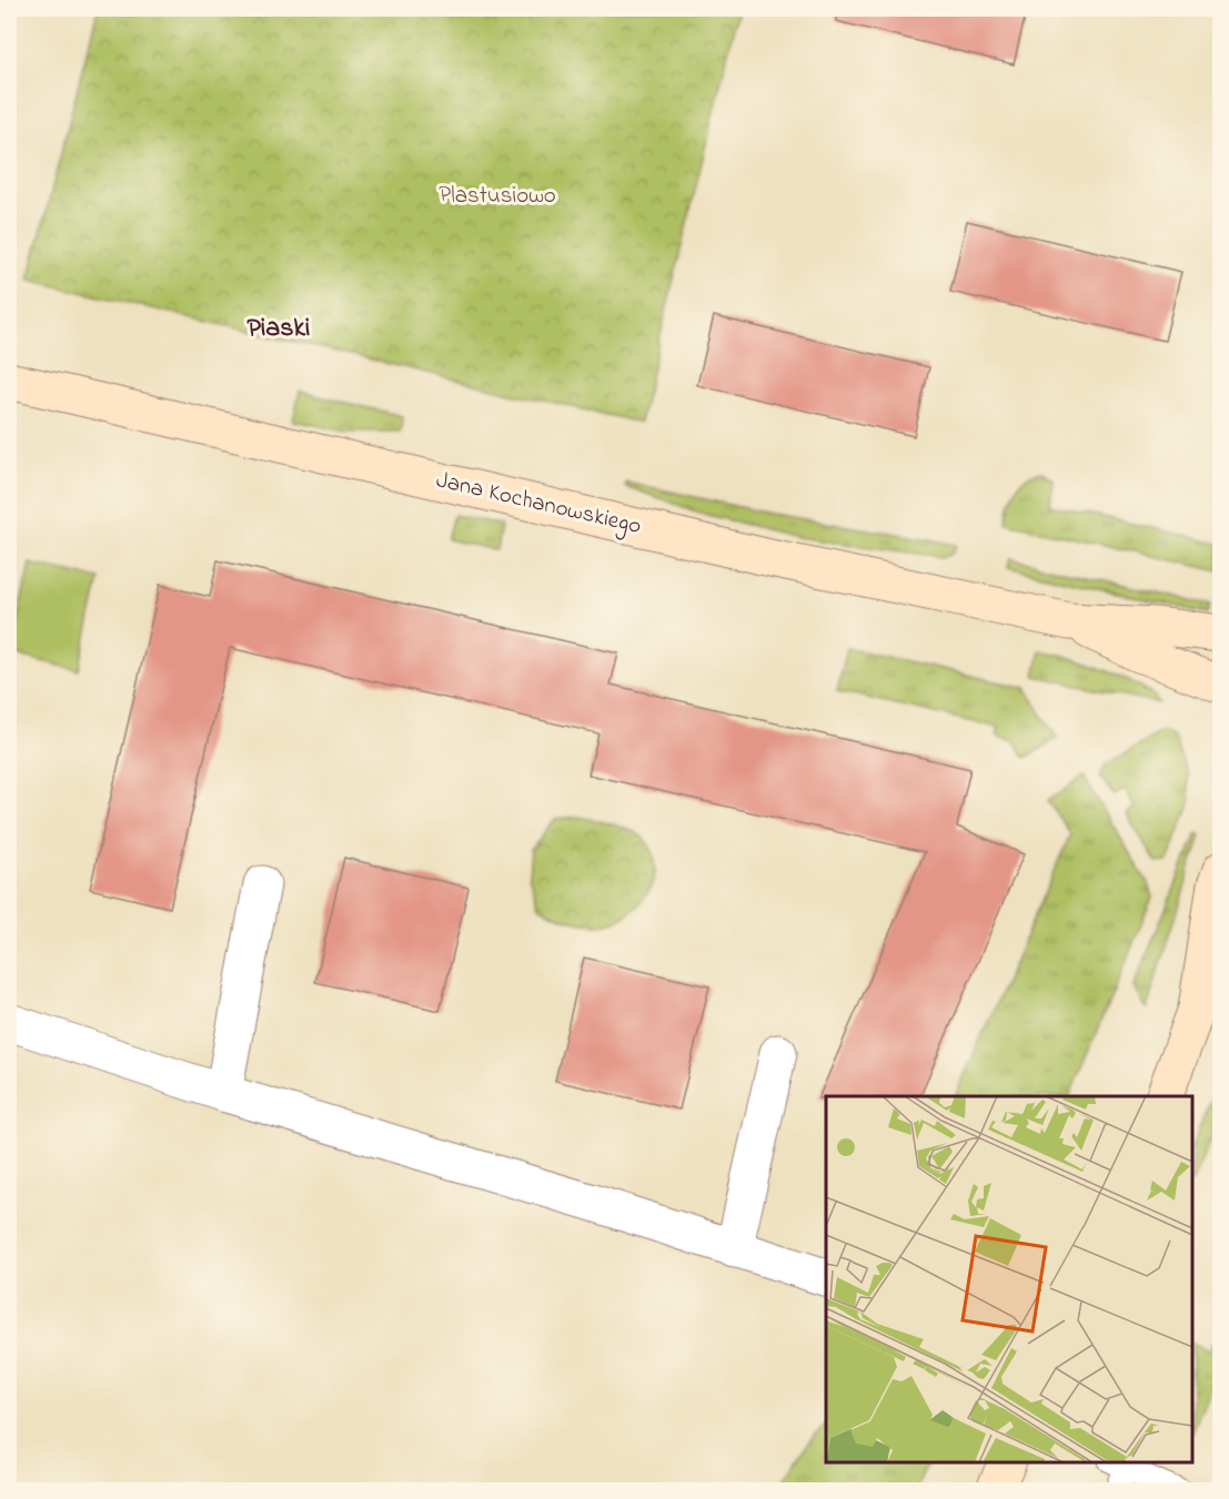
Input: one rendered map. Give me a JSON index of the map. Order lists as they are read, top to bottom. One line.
{"streets":{"street":["Jana Kochanowskiego"]},"districts":["Piaski"],"parks":["Plastusiowo"]}
